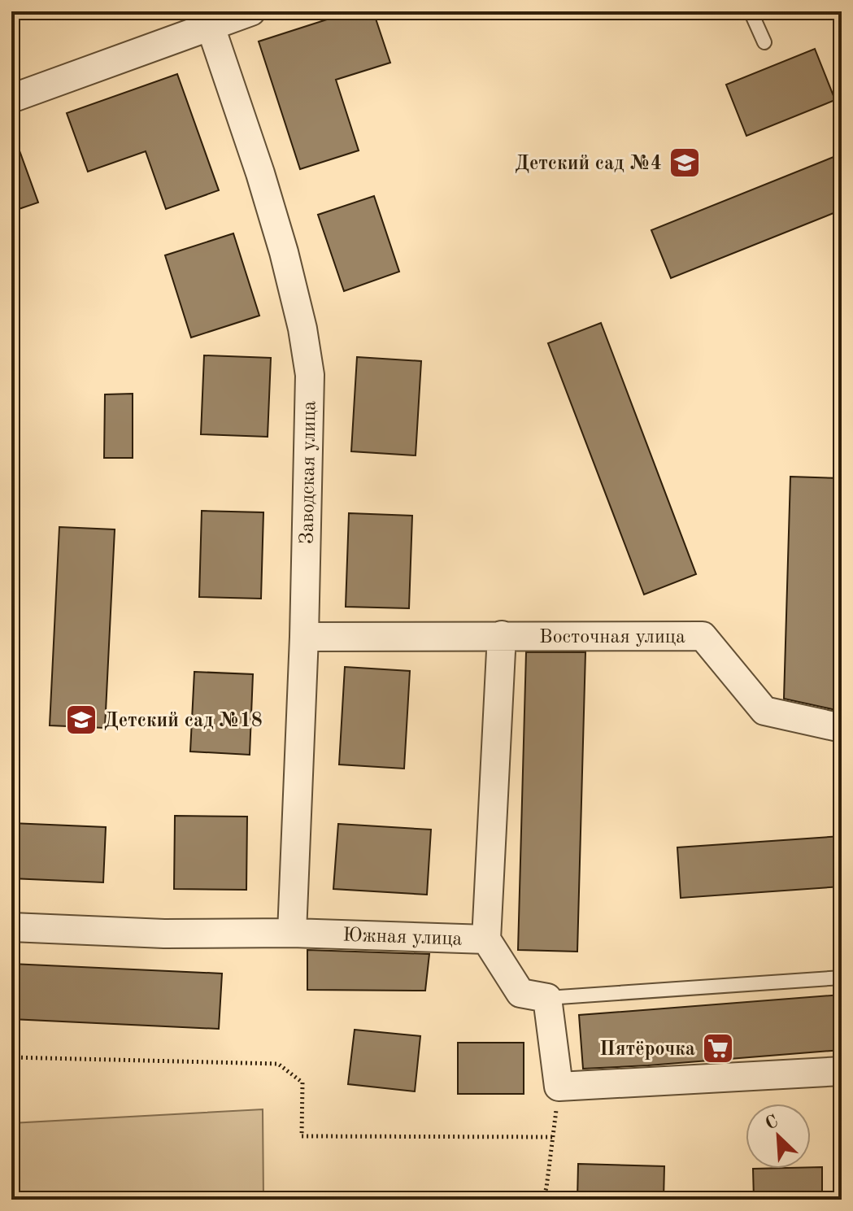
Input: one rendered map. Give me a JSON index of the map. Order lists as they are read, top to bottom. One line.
{"streets":{"street":["Заводская улица","Восточная улица","Южная улица"]},"crossings":[["Заводская улица","Восточная улица"],["Заводская улица","Южная улица"]],"places":{"school or university":["Детский сад №4","Детский сад №18"],"supermarket":["Пятёрочка"]},"north":"top left"}
